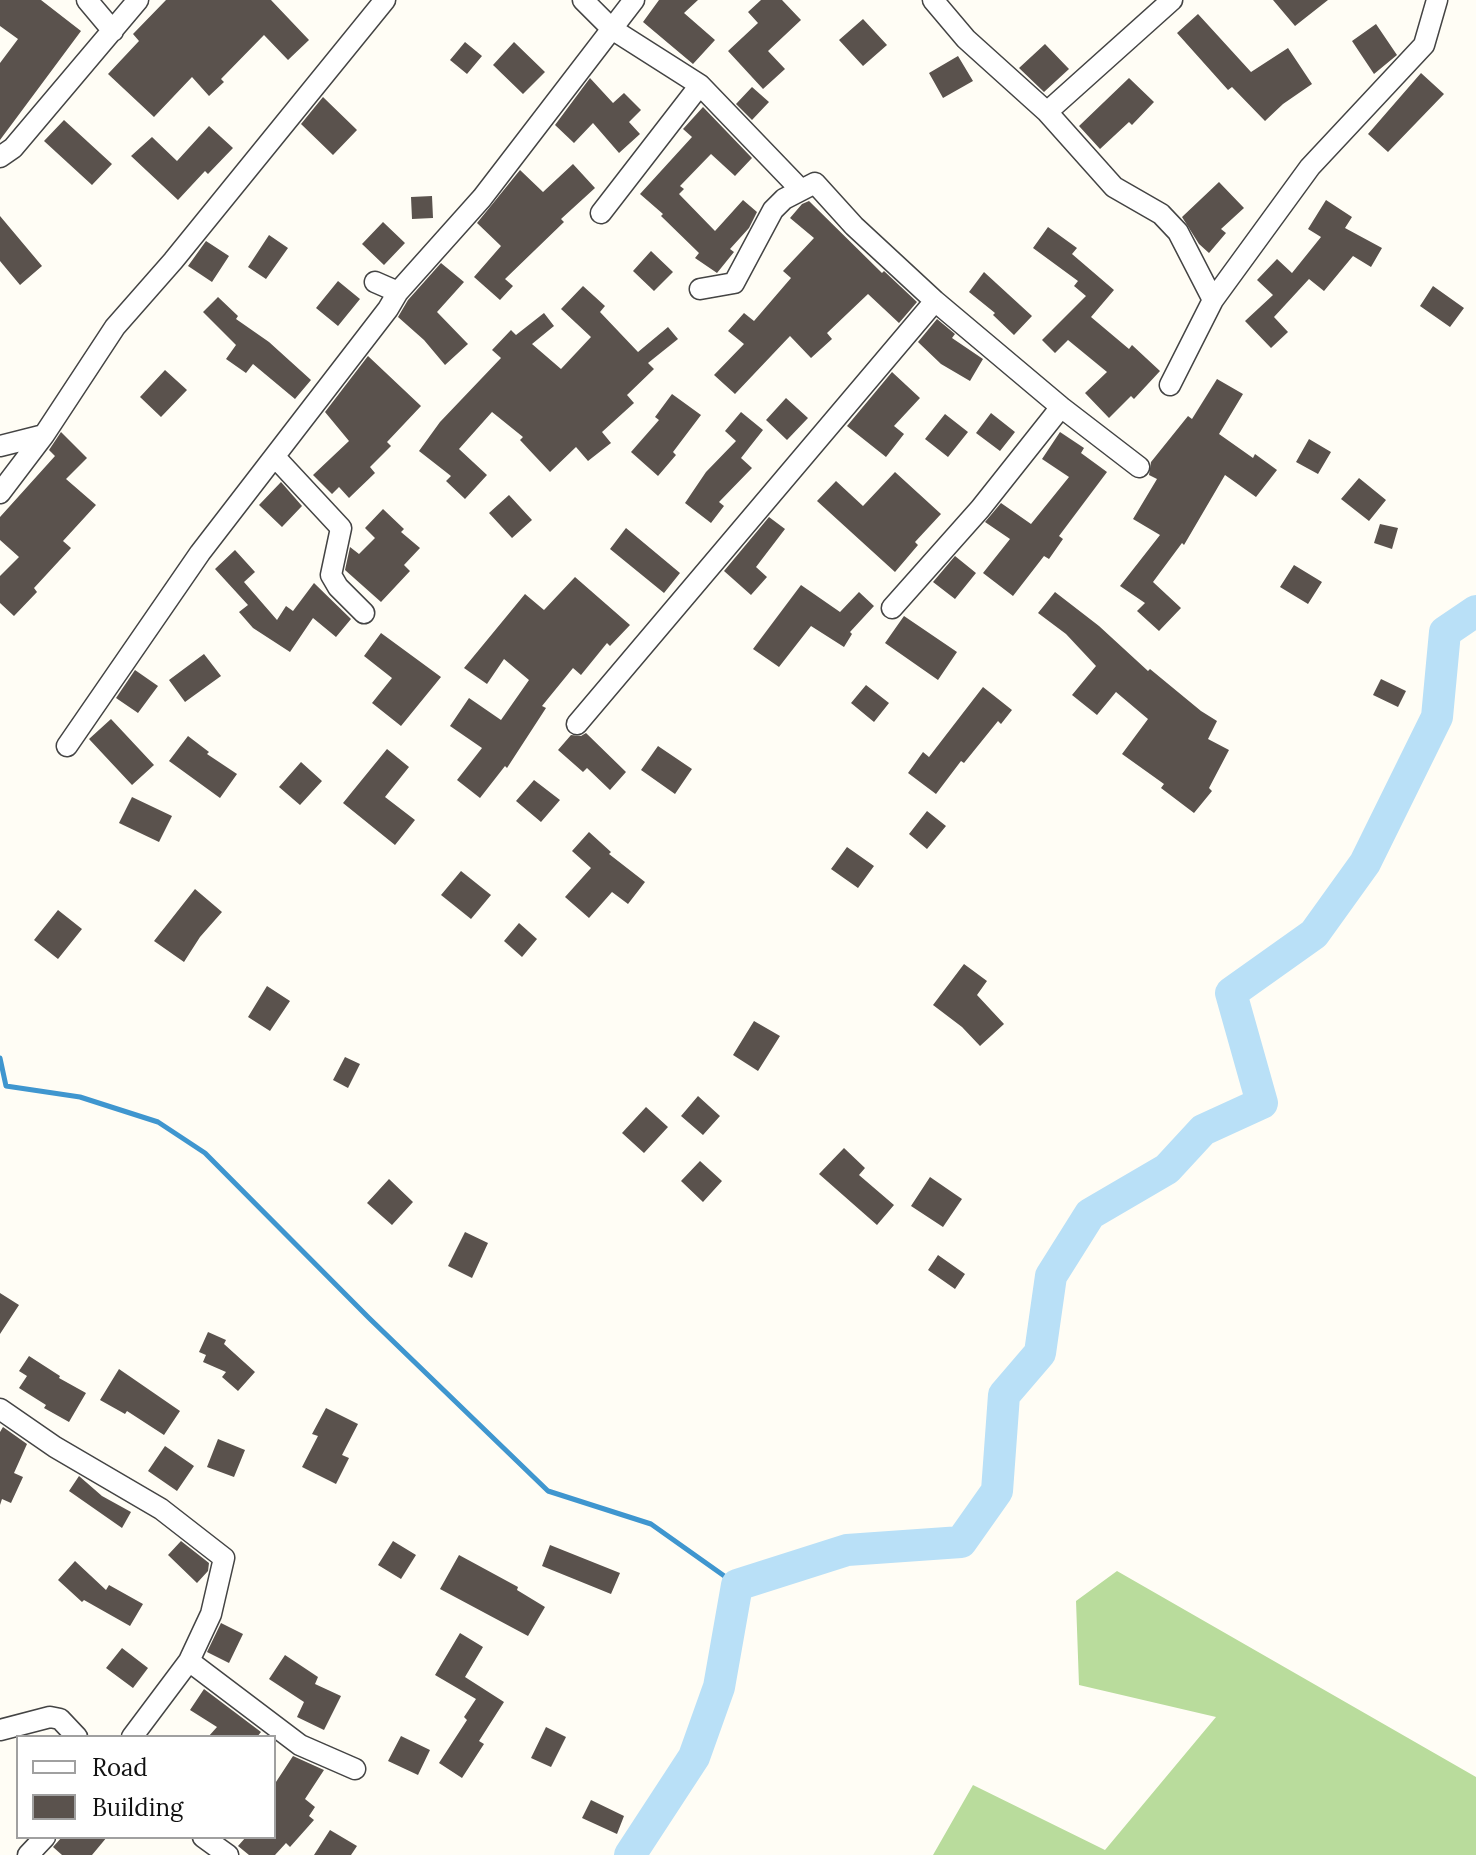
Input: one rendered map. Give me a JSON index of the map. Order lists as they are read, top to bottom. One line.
{"legend":["Road","Building"]}
